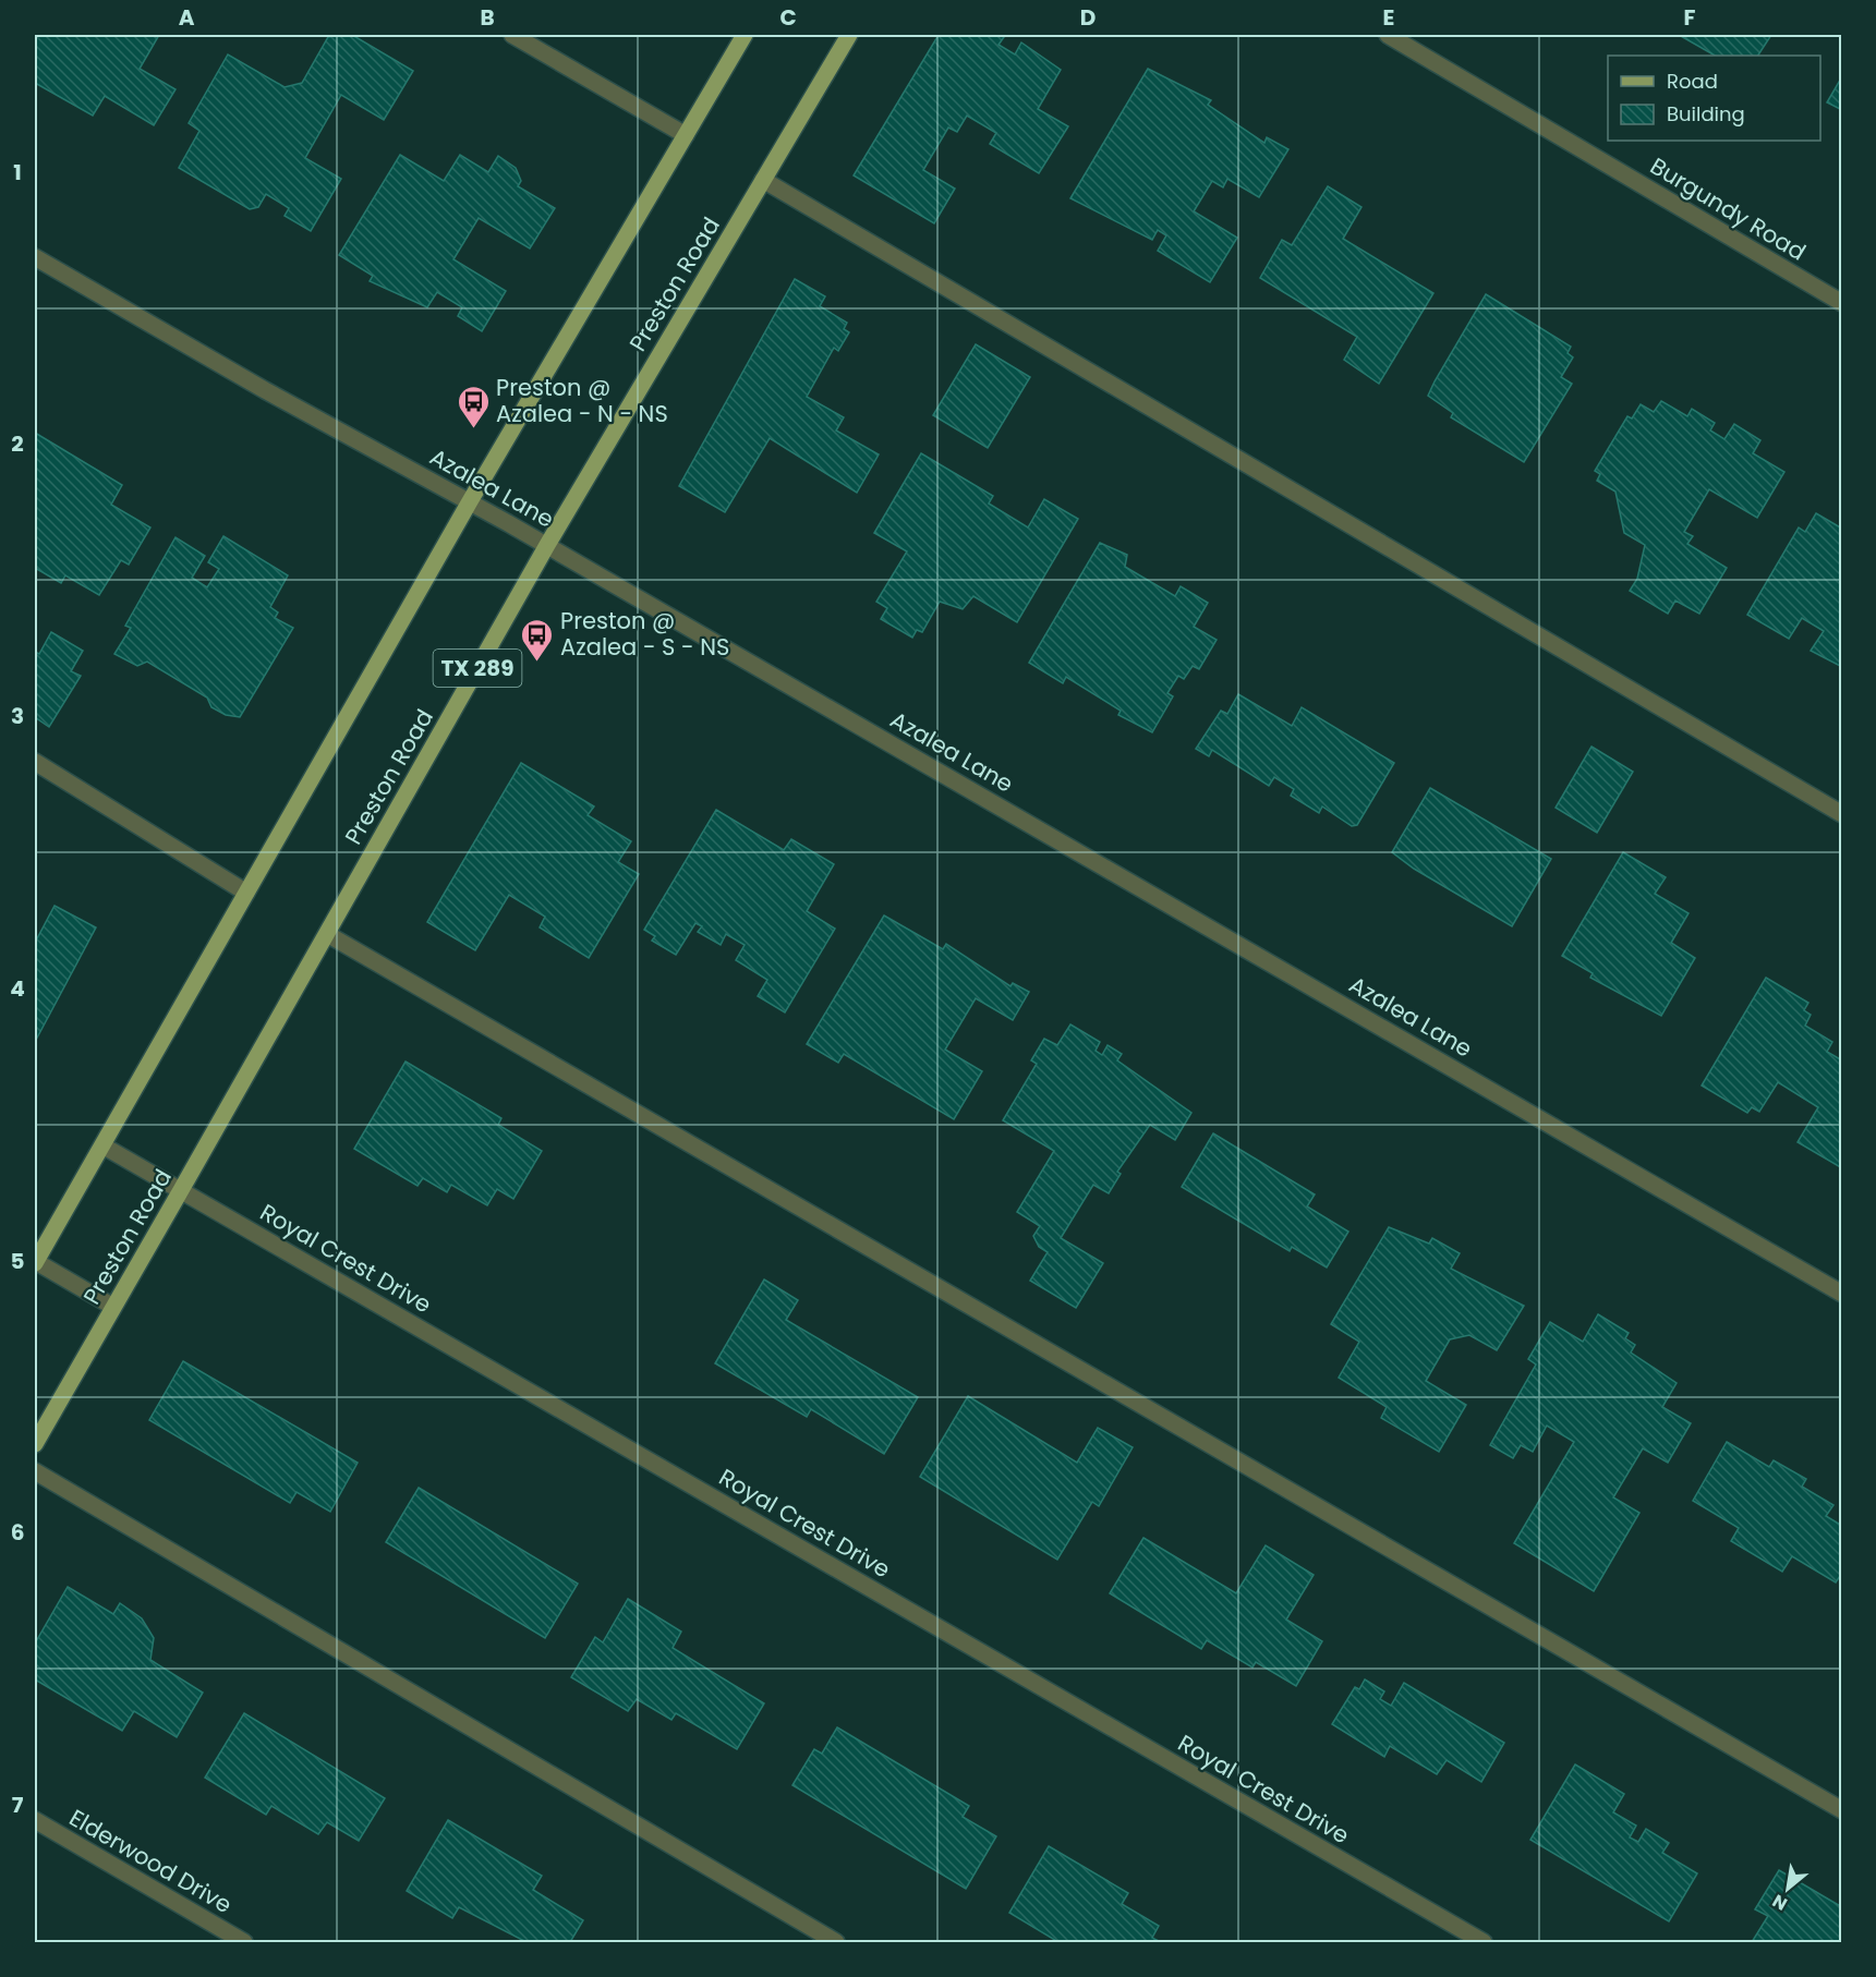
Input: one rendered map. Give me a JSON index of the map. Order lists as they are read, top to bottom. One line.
{"streets":{"main road":["Preston Road","TX 289"],"street":["Burgundy Road","Azalea Lane","Royal Crest Drive","Elderwood Drive"]},"crossings":[["Preston Road","Azalea Lane"],["Preston Road","Royal Crest Drive"]],"places":{"bus stop":["Preston @ Azalea - N - NS","Preston @ Azalea - S - NS"]},"legend":["Road","Building"],"north":"bottom left","grid":{"columns":["A","B","C","D","E","F"],"rows":["1","2","3","4","5","6","7"]}}
